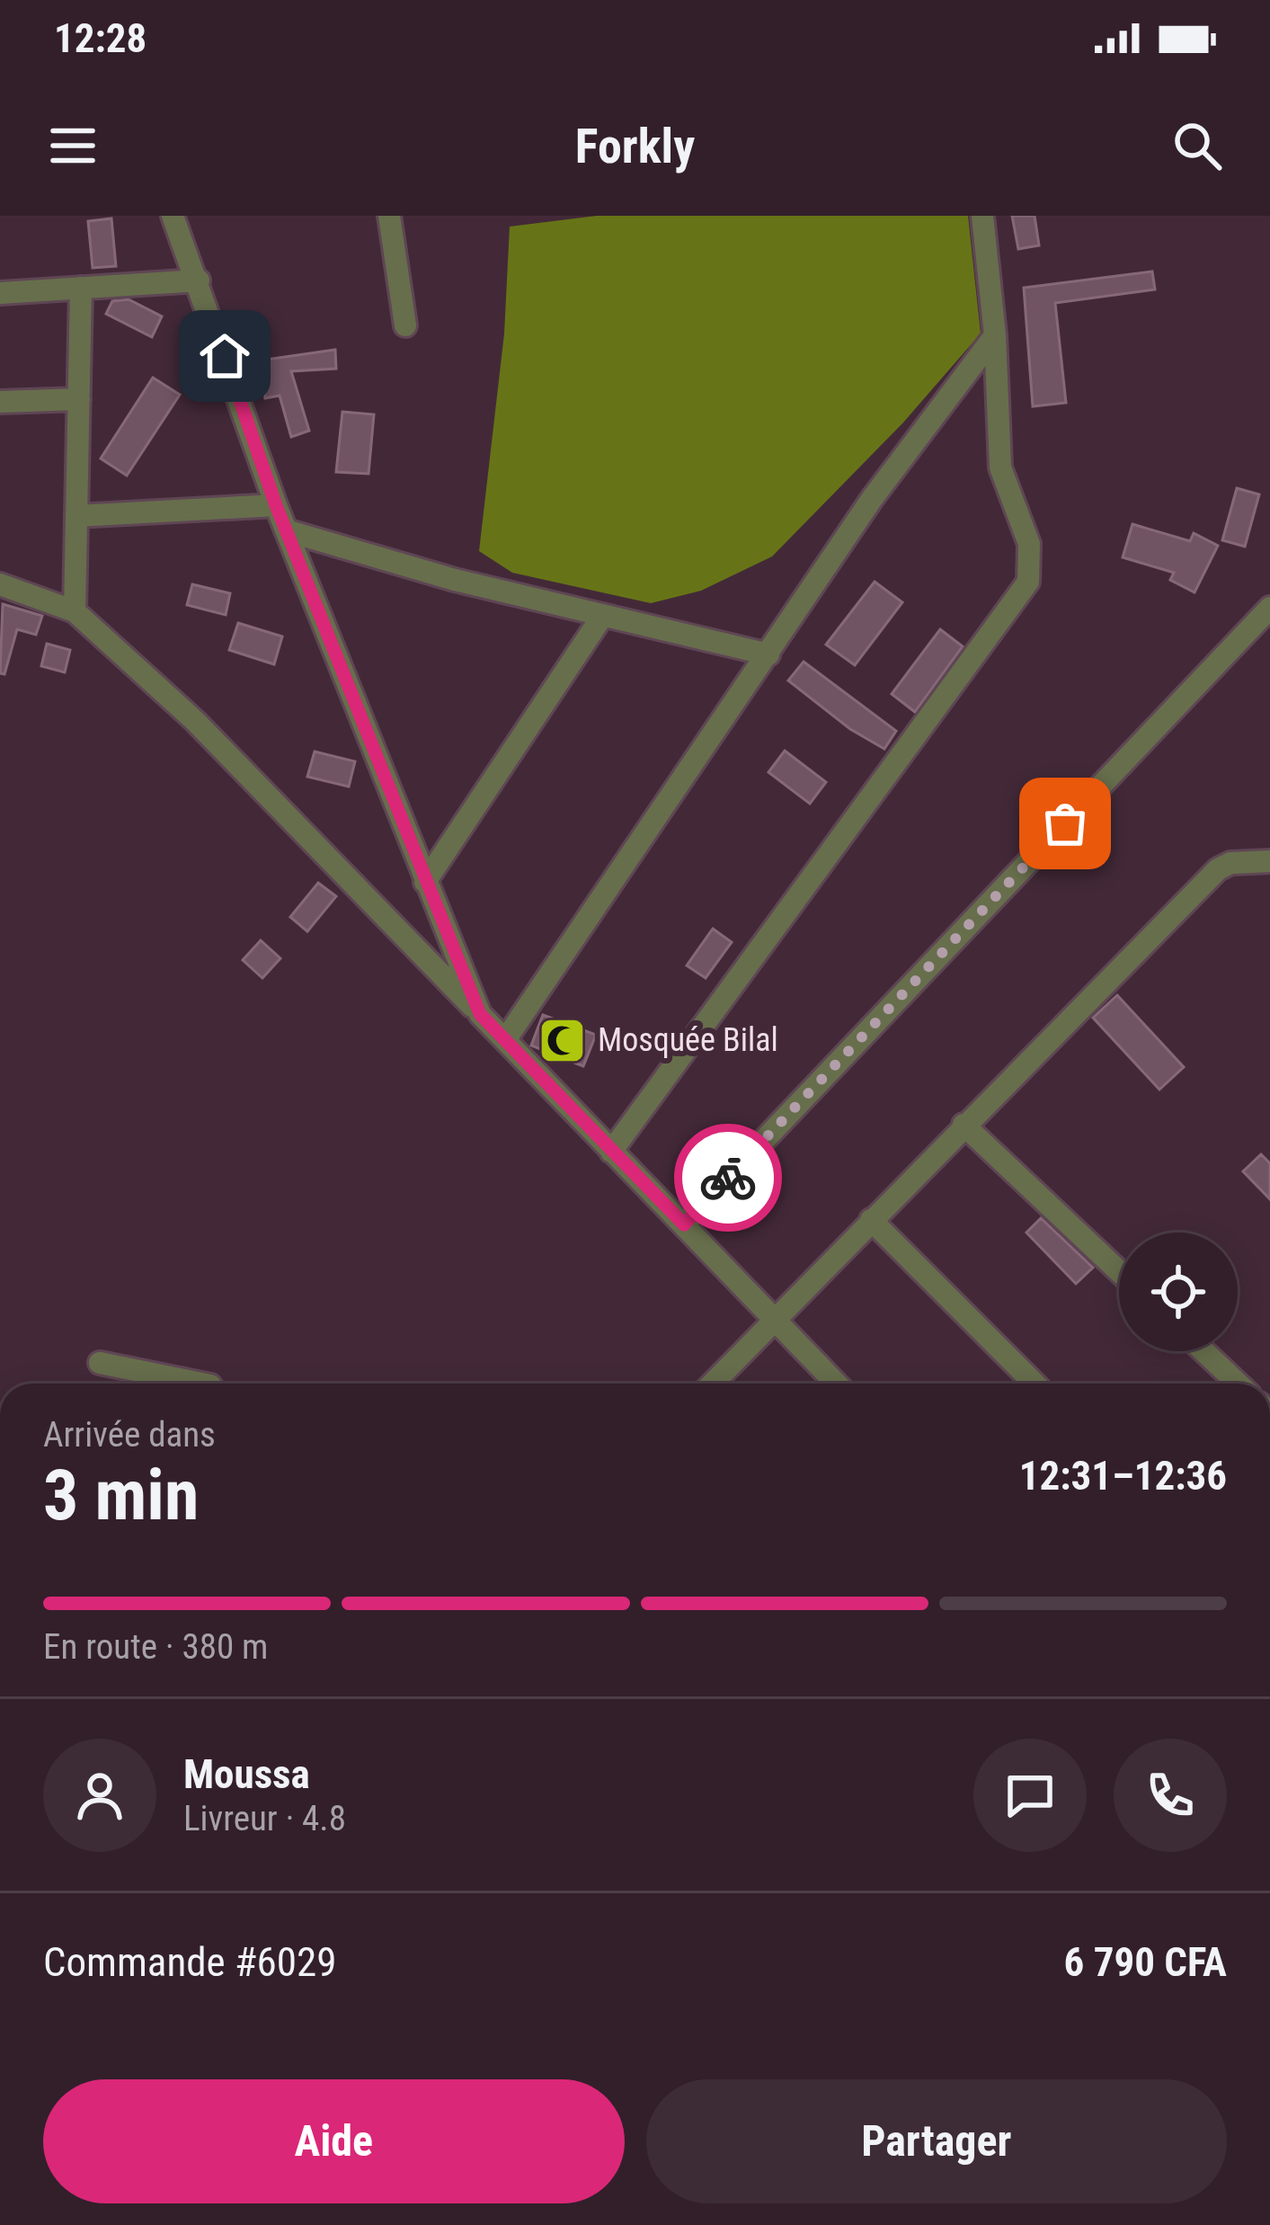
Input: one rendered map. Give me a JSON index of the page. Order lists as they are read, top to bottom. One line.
{"places":{"mosque":["Mosquée Bilal"]},"page":{"status":"12:28","header":"Forkly","heading":["3 min","Arrivée dans","12:31–12:36"],"panel":["Moussa","Livreur · 4.8","Commande #6029","6 790 CFA"],"bar":"En route · 380 m","buttons":["Aide","Partager"]}}
